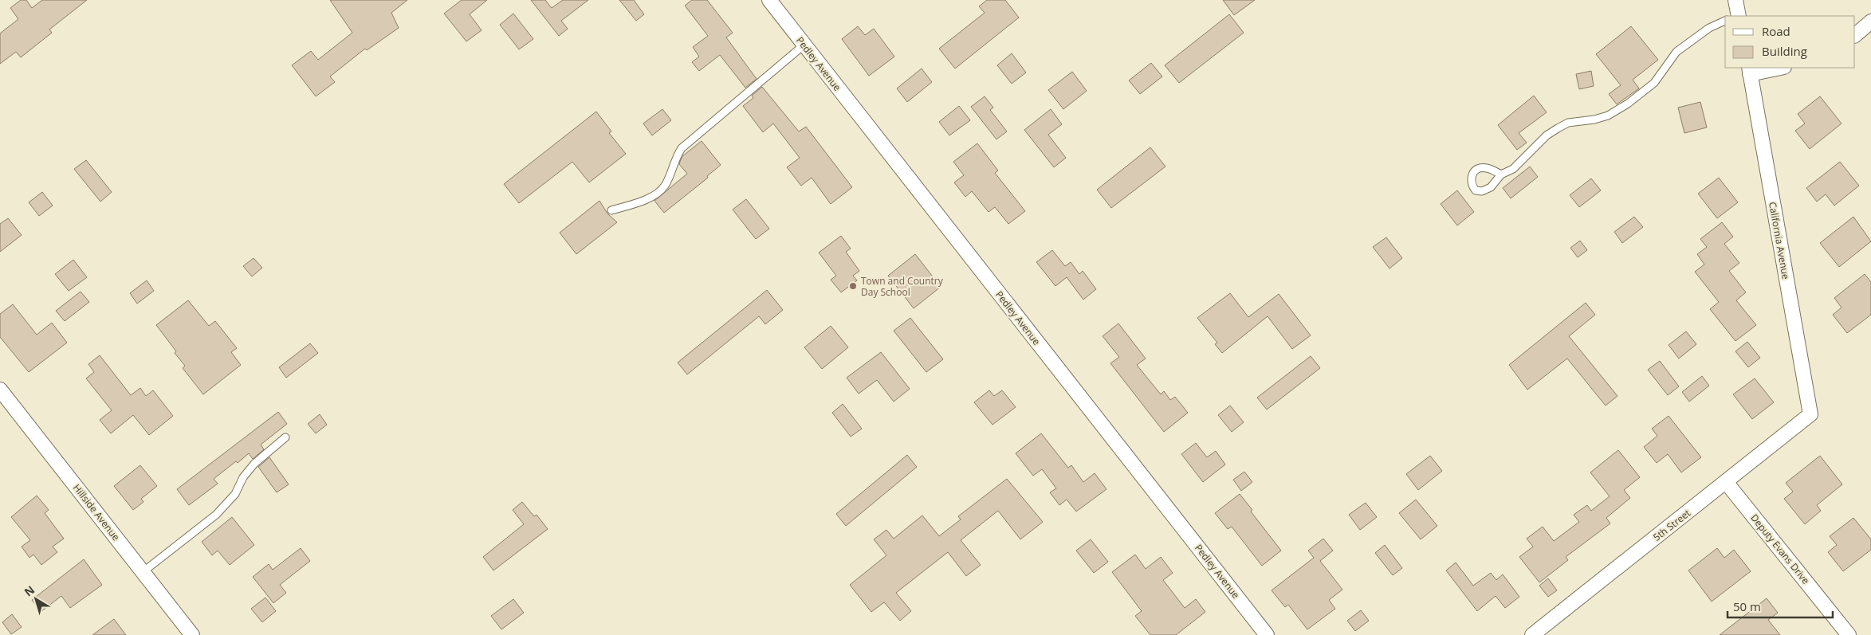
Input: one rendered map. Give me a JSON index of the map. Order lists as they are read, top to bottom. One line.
{"streets":{"street":["Pedley Avenue","California Avenue","Hillside Avenue","5th Street","Deputy Evans Drive"]},"crossings":[["California Avenue","5th Street"],["5th Street","Deputy Evans Drive"]],"places":["Town and Country Day School"],"legend":["Road","Building"],"scale_bar":"50 m","north":"top left"}
